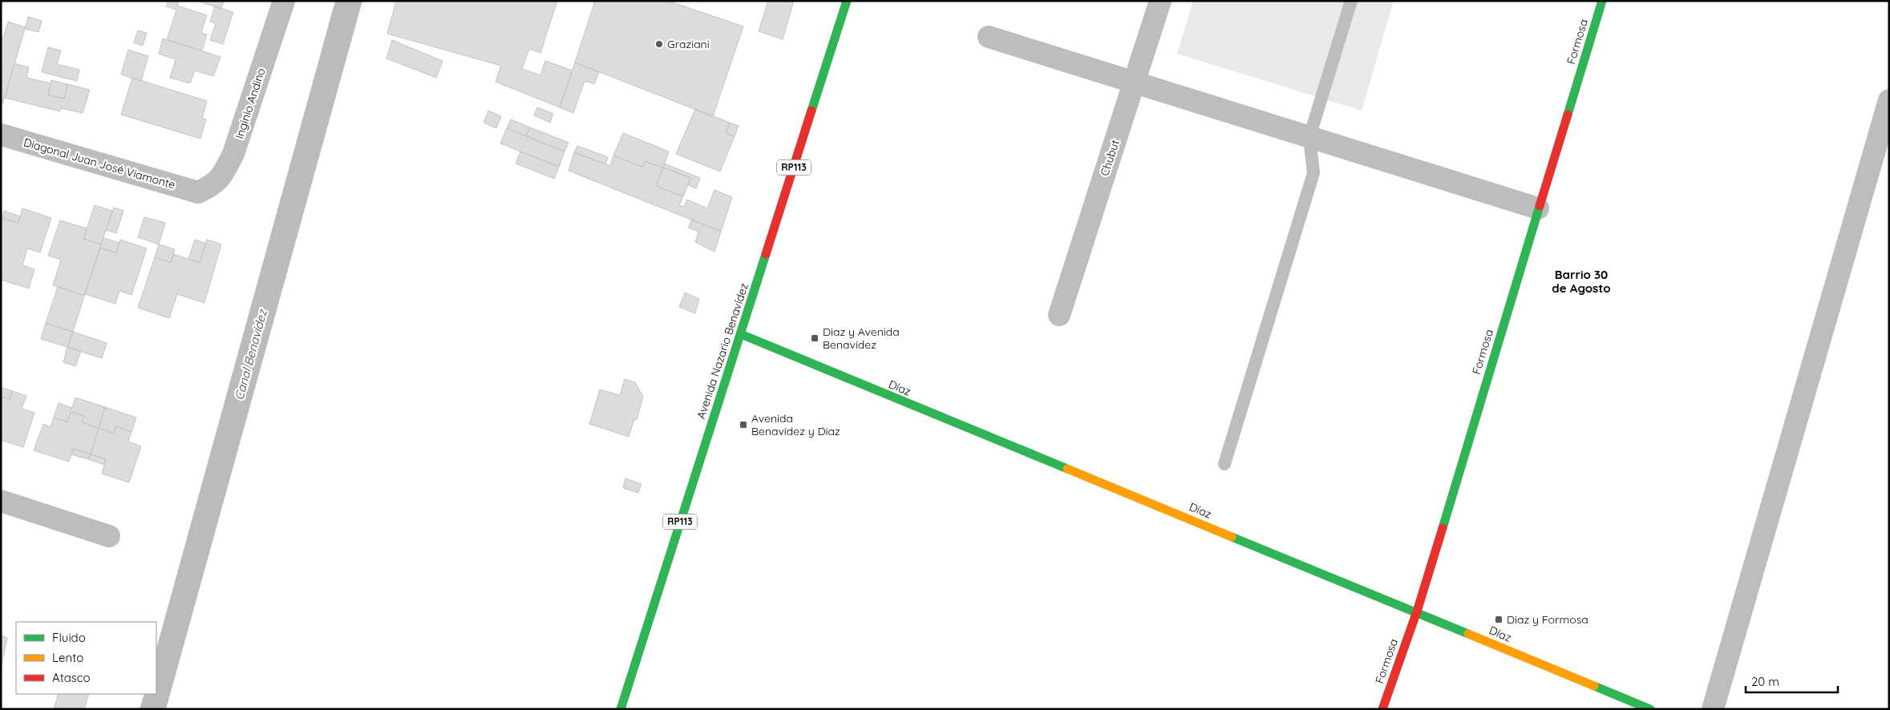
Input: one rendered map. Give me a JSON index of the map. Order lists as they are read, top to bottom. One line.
{"streets":{"street":["Formosa","Inginio Andino","Chubut","Diagonal Juan José Viamonte","RP113","Avenida Nazario Benavídez","Díaz"]},"crossings":[["Formosa","Díaz"],["Inginio Andino","Diagonal Juan José Viamonte"],["Avenida Nazario Benavídez","Díaz"]],"districts":["Barrio 30 de Agosto"],"water":["Canal Benavídez"],"places":{"other":["Graziani"],"transit":["Diaz y Avenida Benavídez","Avenida Benavídez y Díaz","Diaz y Formosa"]},"legend":["Fluido","Lento","Atasco"],"scale_bar":"20 m"}
